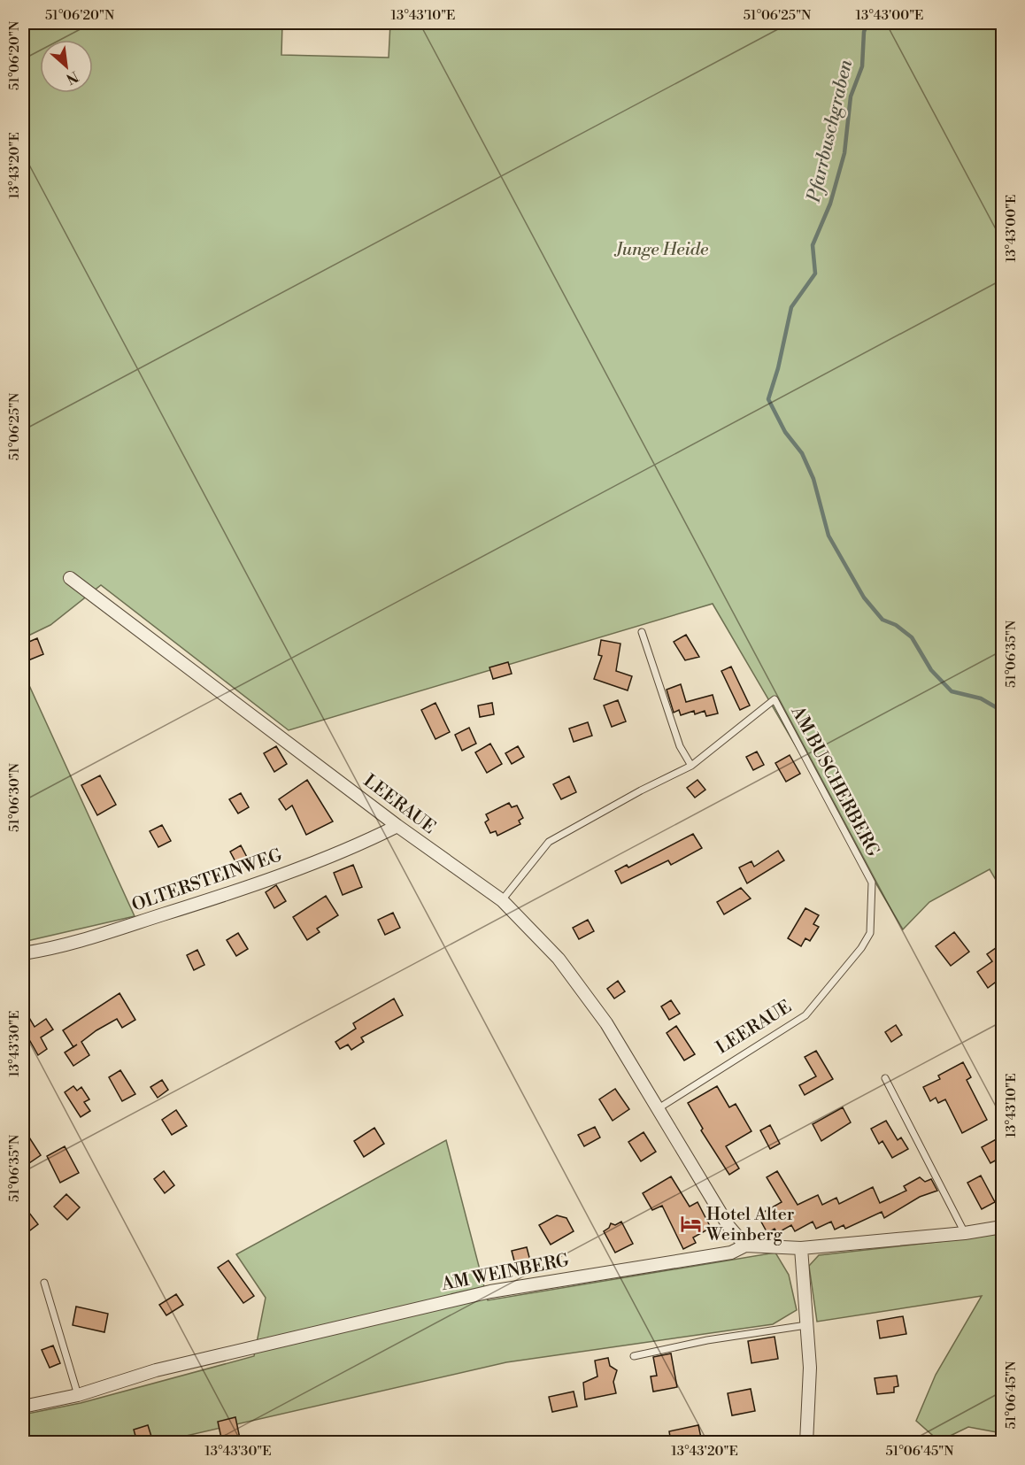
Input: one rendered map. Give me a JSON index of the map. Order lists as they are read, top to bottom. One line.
{"streets":{"street":["LEERAUE","OLTERSTEINWEG","AM WEINBERG"],"lane":["AM BUSCHERBERG"]},"crossings":[["AM BUSCHERBERG","LEERAUE"],["LEERAUE","OLTERSTEINWEG"],["LEERAUE","AM WEINBERG"]],"water":["Pfarrbuschgraben"],"parks":["Junge Heide"],"places":{"hotel":["Hotel Alter Weinberg"]},"north":"bottom right","coordinates":["51°06'20\"N","13°43'10\"E","51°06'25\"N","13°43'00\"E","13°43'20\"E","51°06'35\"N","51°06'30\"N","13°43'30\"E","51°06'45\"N"]}
